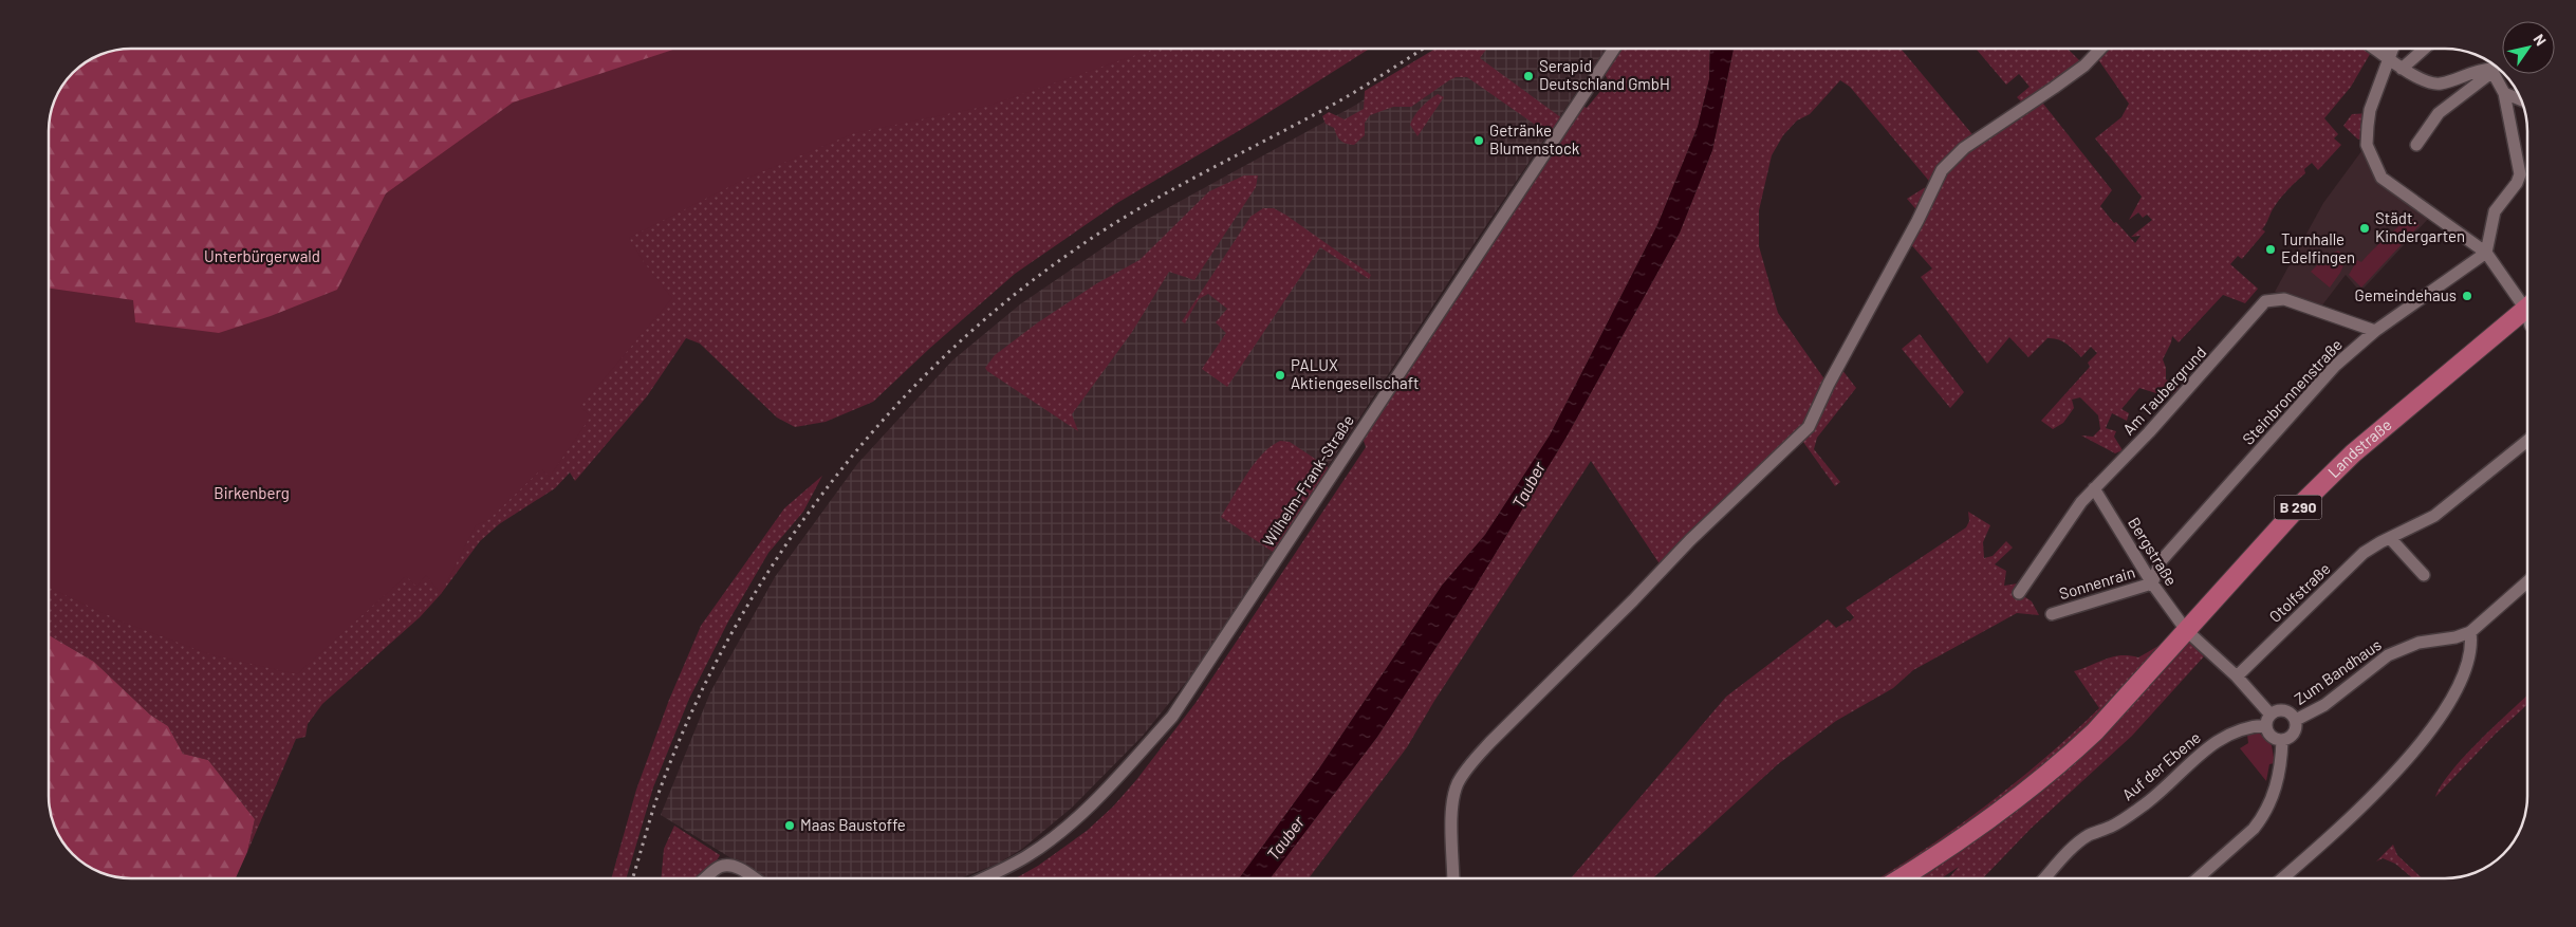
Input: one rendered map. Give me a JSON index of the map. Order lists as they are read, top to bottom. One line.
{"streets":{"main road":["Landstraße","B 290"],"street":["Am Taubergrund","Steinbronnenstraße","Wilhelm-Frank-Straße","Bergstraße","Sonnenrain","Otolfstraße","Zum Bandhaus","Auf der Ebene"]},"crossings":[["Am Taubergrund","Steinbronnenstraße"],["Am Taubergrund","Bergstraße"],["Steinbronnenstraße","Bergstraße"],["Steinbronnenstraße","Sonnenrain"],["Landstraße","Bergstraße"],["Bergstraße","Sonnenrain"],["Zum Bandhaus","Auf der Ebene"]],"water":["Tauber"],"parks":["Unterbürgerwald","Birkenberg"],"places":["Serapid Deutschland GmbH","Getränke Blumenstock","Städt. Kindergarten","Turnhalle Edelfingen","Gemeindehaus","PALUX Aktiengesellschaft","Maas Baustoffe"],"north":"top right"}
